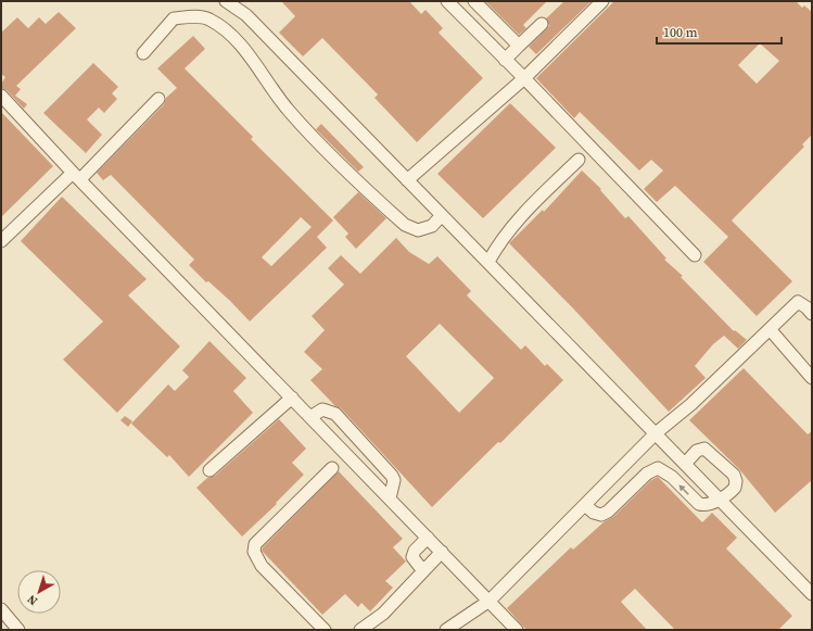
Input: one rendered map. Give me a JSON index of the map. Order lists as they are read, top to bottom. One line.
{"scale_bar":"100 m","north":"bottom left"}
